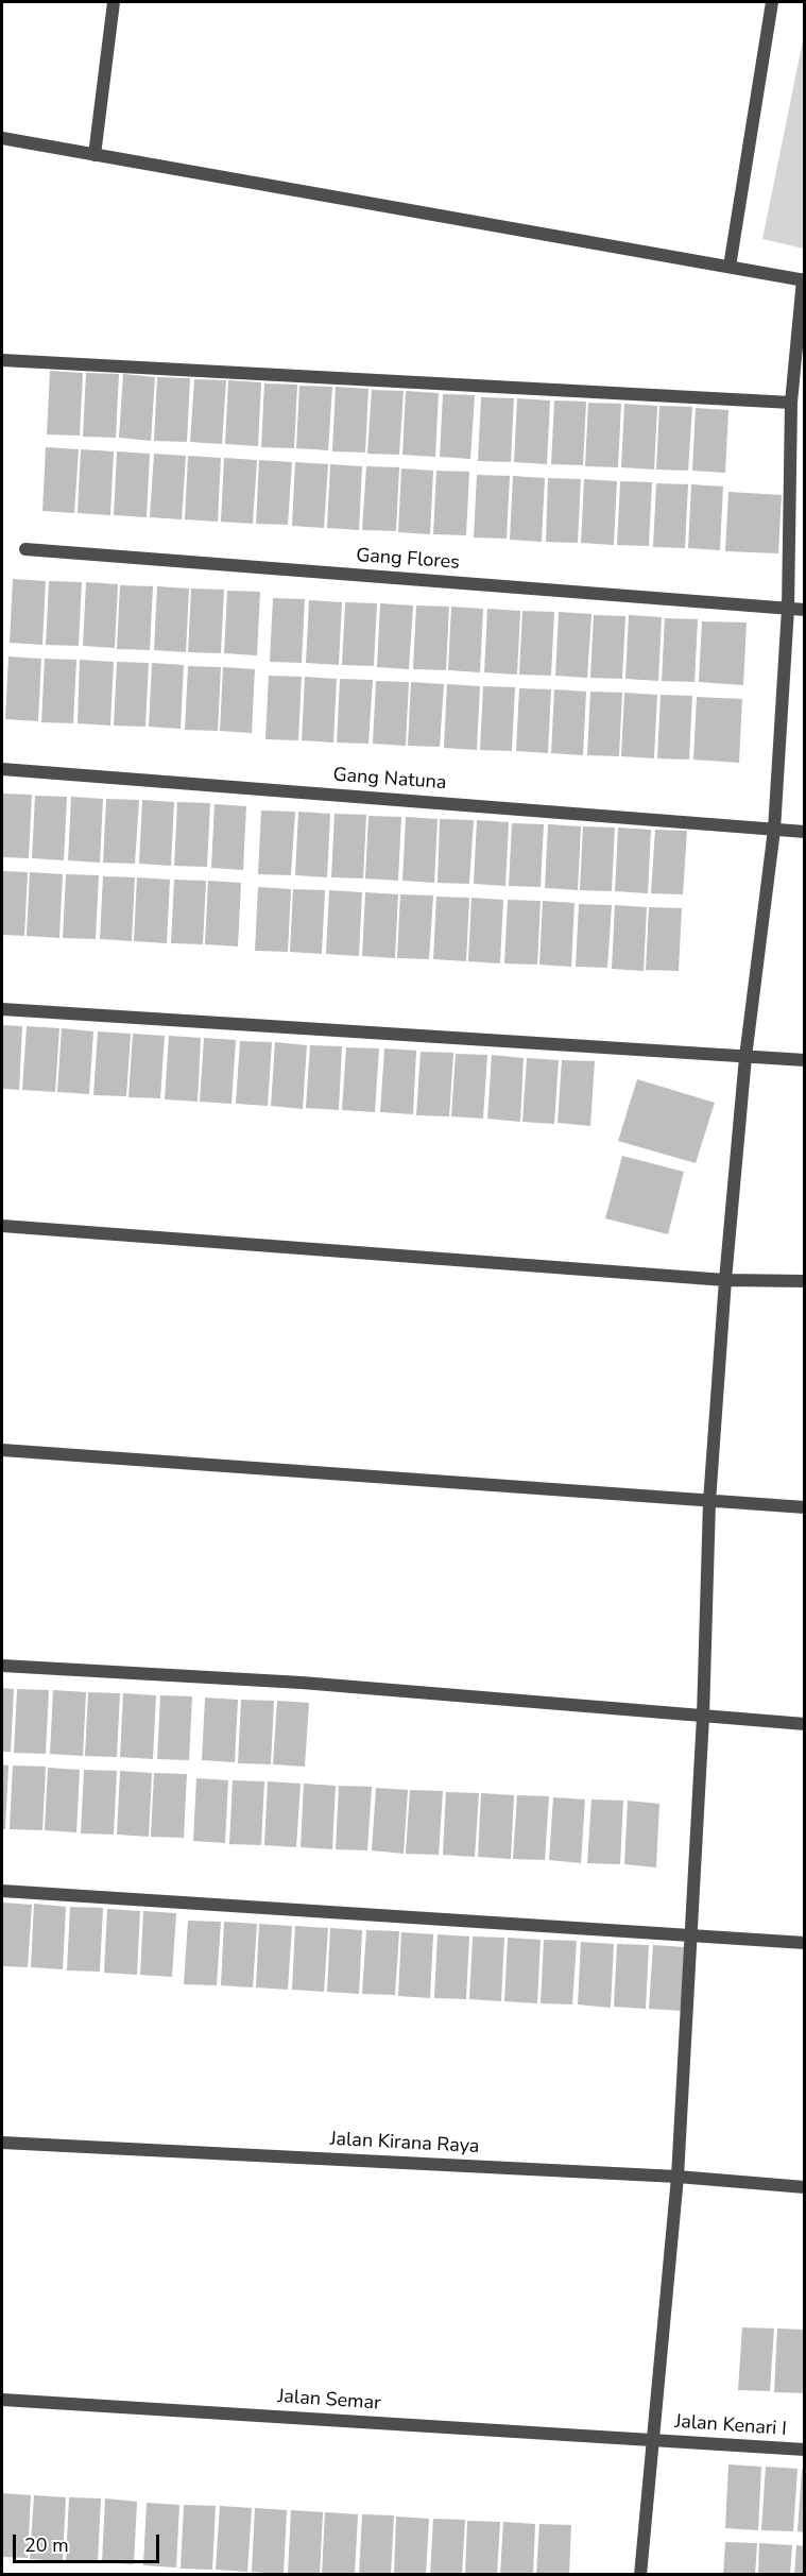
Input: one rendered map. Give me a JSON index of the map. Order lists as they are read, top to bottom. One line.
{"streets":{"street":["Gang Flores","Gang Natuna","Jalan Kirana Raya","Jalan Semar","Jalan Kenari I"]},"crossings":[["Jalan Semar","Jalan Kenari I"]],"scale_bar":"20 m"}
